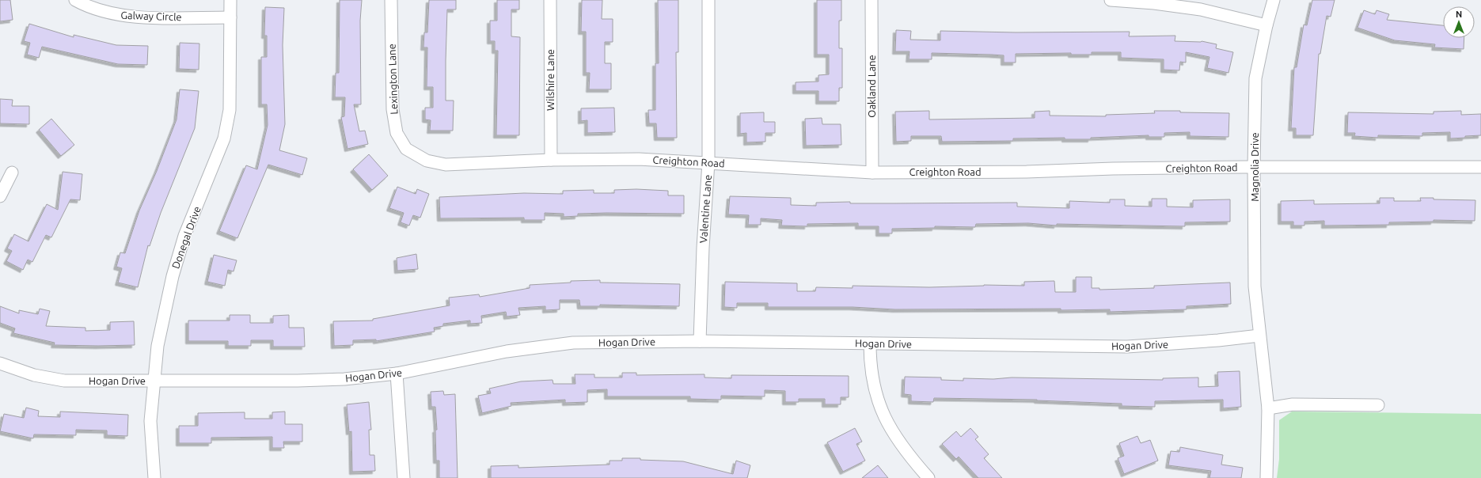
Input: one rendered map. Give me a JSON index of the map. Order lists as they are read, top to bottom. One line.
{"streets":{"street":["Galway Circle","Lexington Lane","Wilshire Lane","Oakland Lane","Creighton Road","Magnolia Drive","Valentine Lane","Donegal Drive","Hogan Drive"]},"crossings":[["Galway Circle","Donegal Drive"],["Lexington Lane","Creighton Road"],["Wilshire Lane","Creighton Road"],["Oakland Lane","Creighton Road"],["Creighton Road","Magnolia Drive"],["Creighton Road","Valentine Lane"],["Magnolia Drive","Hogan Drive"],["Valentine Lane","Hogan Drive"],["Donegal Drive","Hogan Drive"]],"north":"top"}
